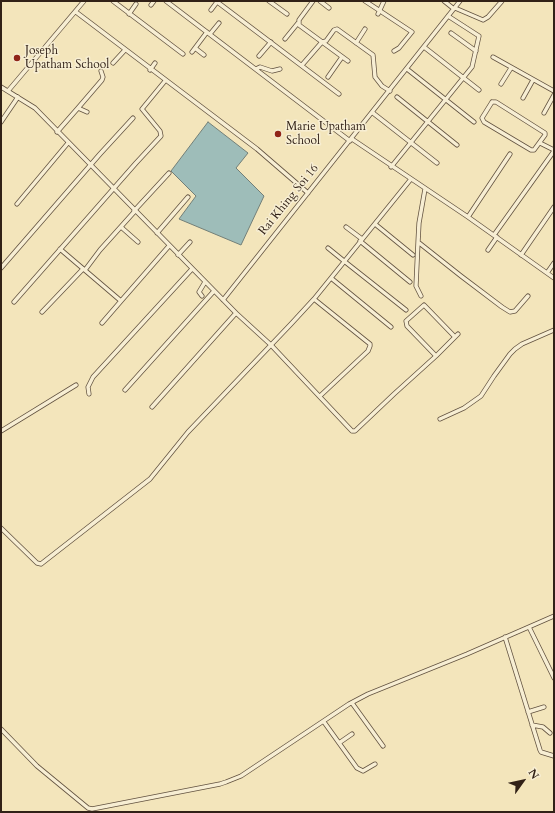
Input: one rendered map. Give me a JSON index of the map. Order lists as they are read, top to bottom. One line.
{"streets":{"street":["Rai Khing Soi 16"]},"places":["Joseph Upatham School","Marie Upatham School"],"north":"top right"}
